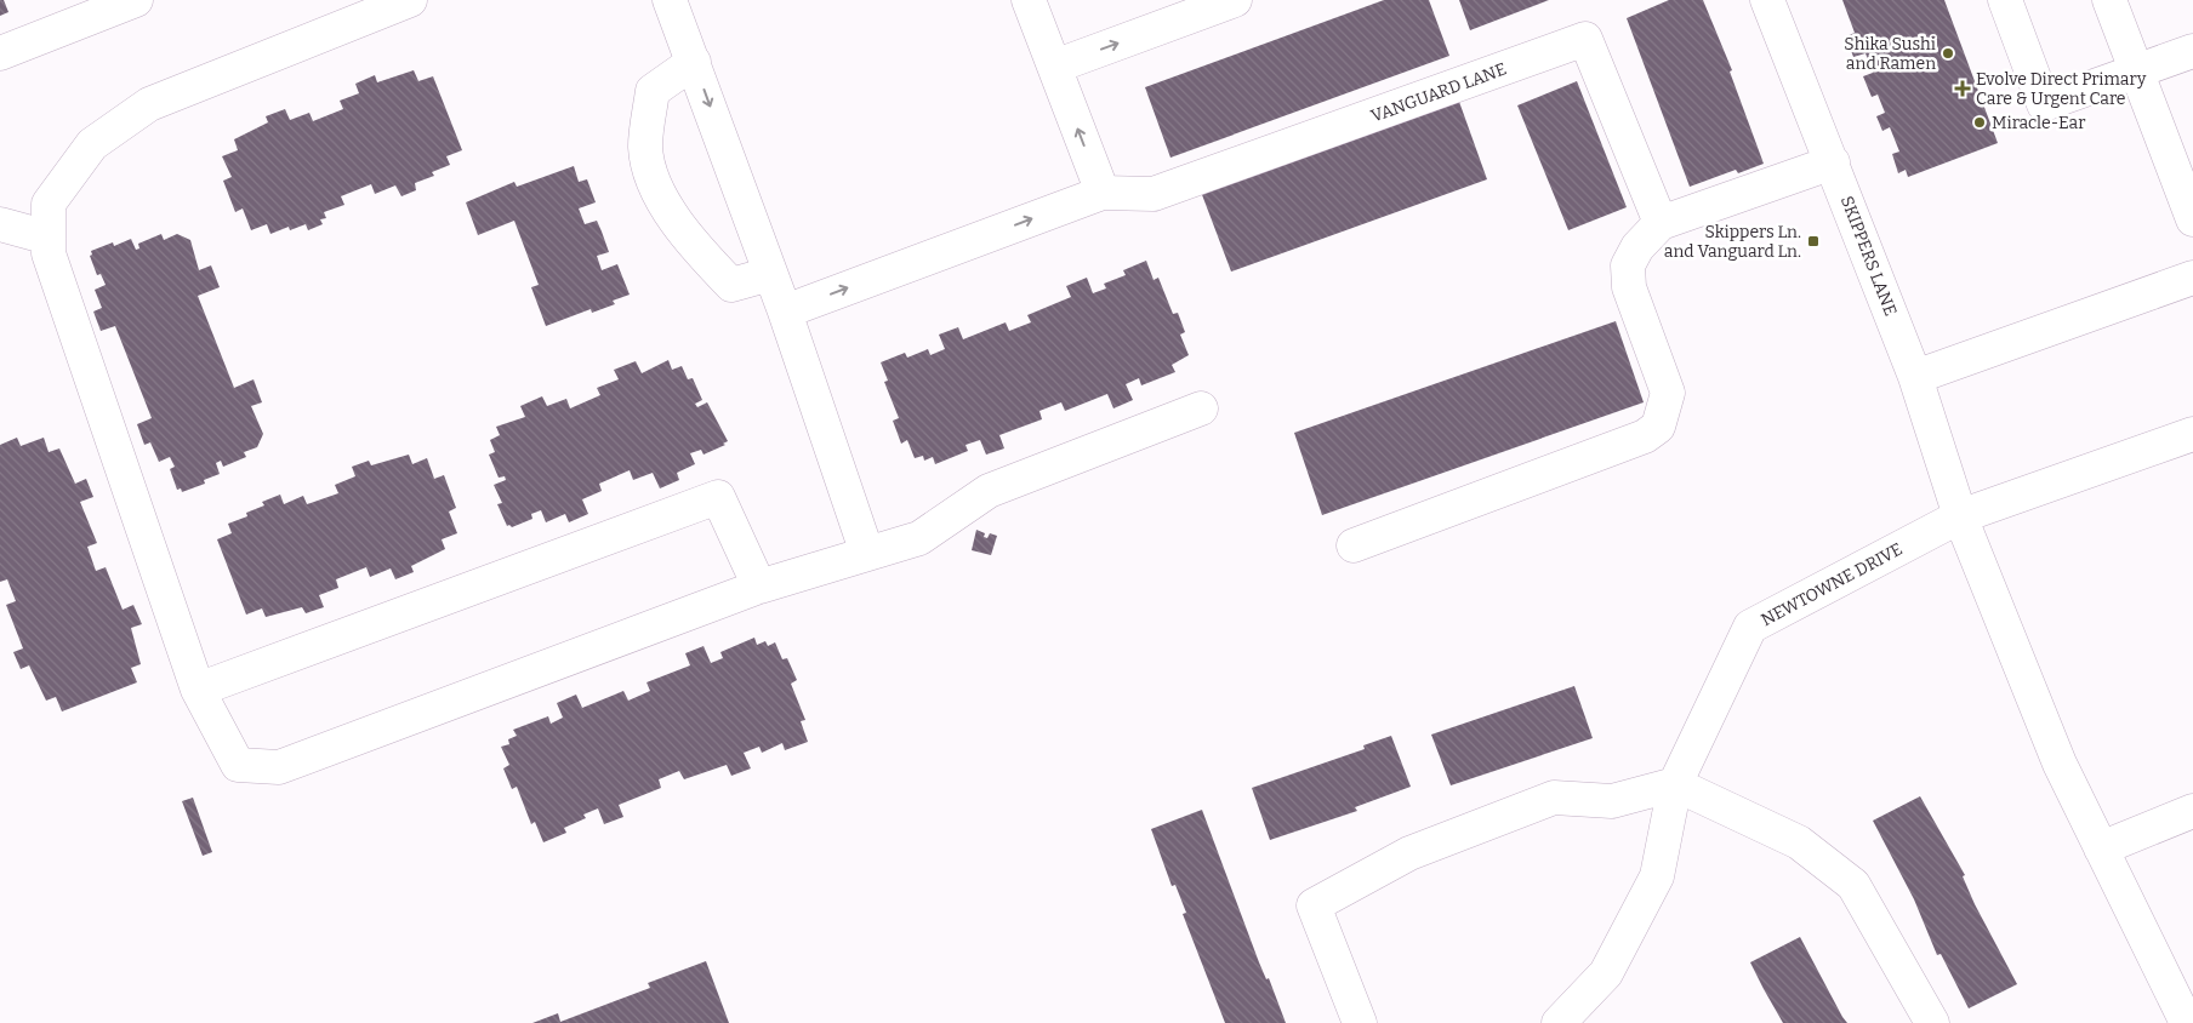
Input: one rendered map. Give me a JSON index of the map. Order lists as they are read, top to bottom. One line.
{"streets":{"street":["VANGUARD LANE","SKIPPERS LANE","NEWTOWNE DRIVE"]},"crossings":[["SKIPPERS LANE","NEWTOWNE DRIVE"]],"places":{"other":["Shika Sushi and Ramen","Miracle-Ear"],"health":["Evolve Direct Primary Care & Urgent Care"],"transit":["Skippers Ln. and Vanguard Ln."]}}
